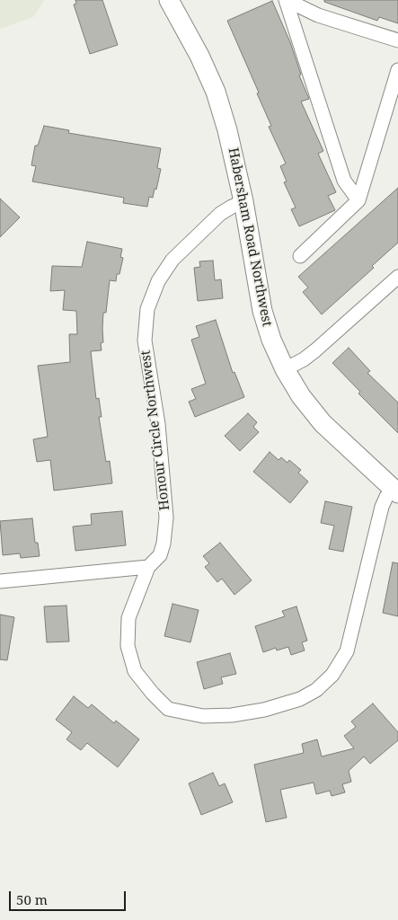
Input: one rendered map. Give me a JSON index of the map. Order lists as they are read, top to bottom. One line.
{"streets":{"street":["Habersham Road Northwest","Honour Circle Northwest"]},"crossings":[["Habersham Road Northwest","Honour Circle Northwest"]],"scale_bar":"50 m"}
